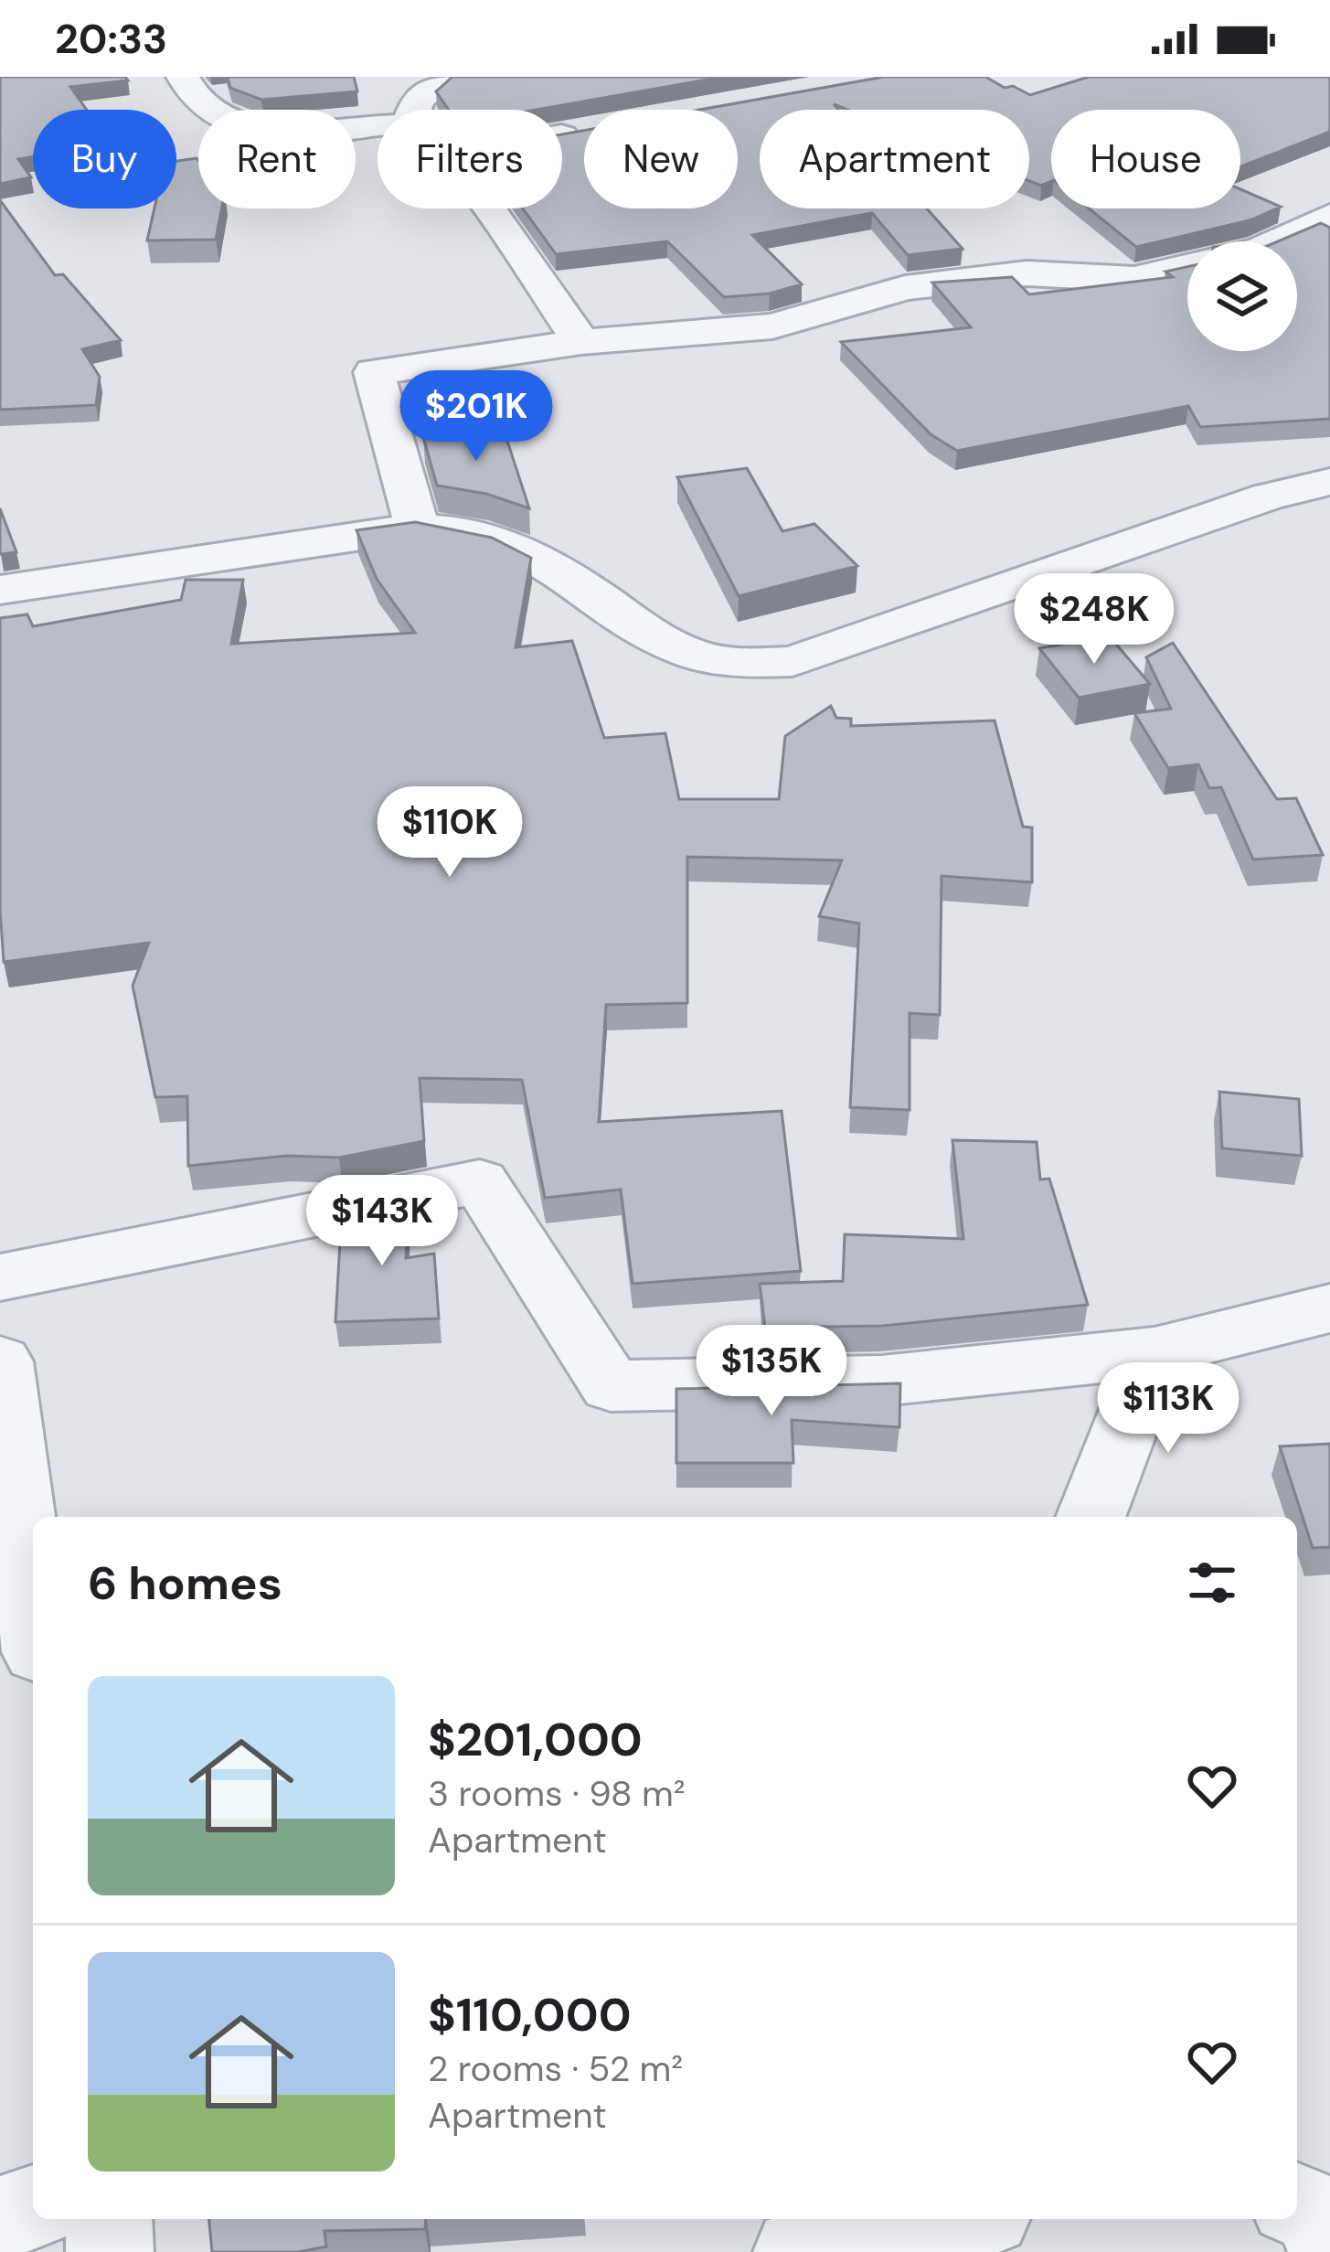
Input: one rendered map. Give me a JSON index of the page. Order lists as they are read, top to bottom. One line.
{"page":{"status":"20:33","chip":["Buy","Rent","Filters","New","Apartment","House"],"price":["$201K","$248K","$110K","$143K","$135K","$113K"],"heading":"6 homes","list":[{"name":"$201,000","note":"3 rooms · 98 m² · Apartment"},{"name":"$110,000","note":"2 rooms · 52 m² · Apartment"}]}}
